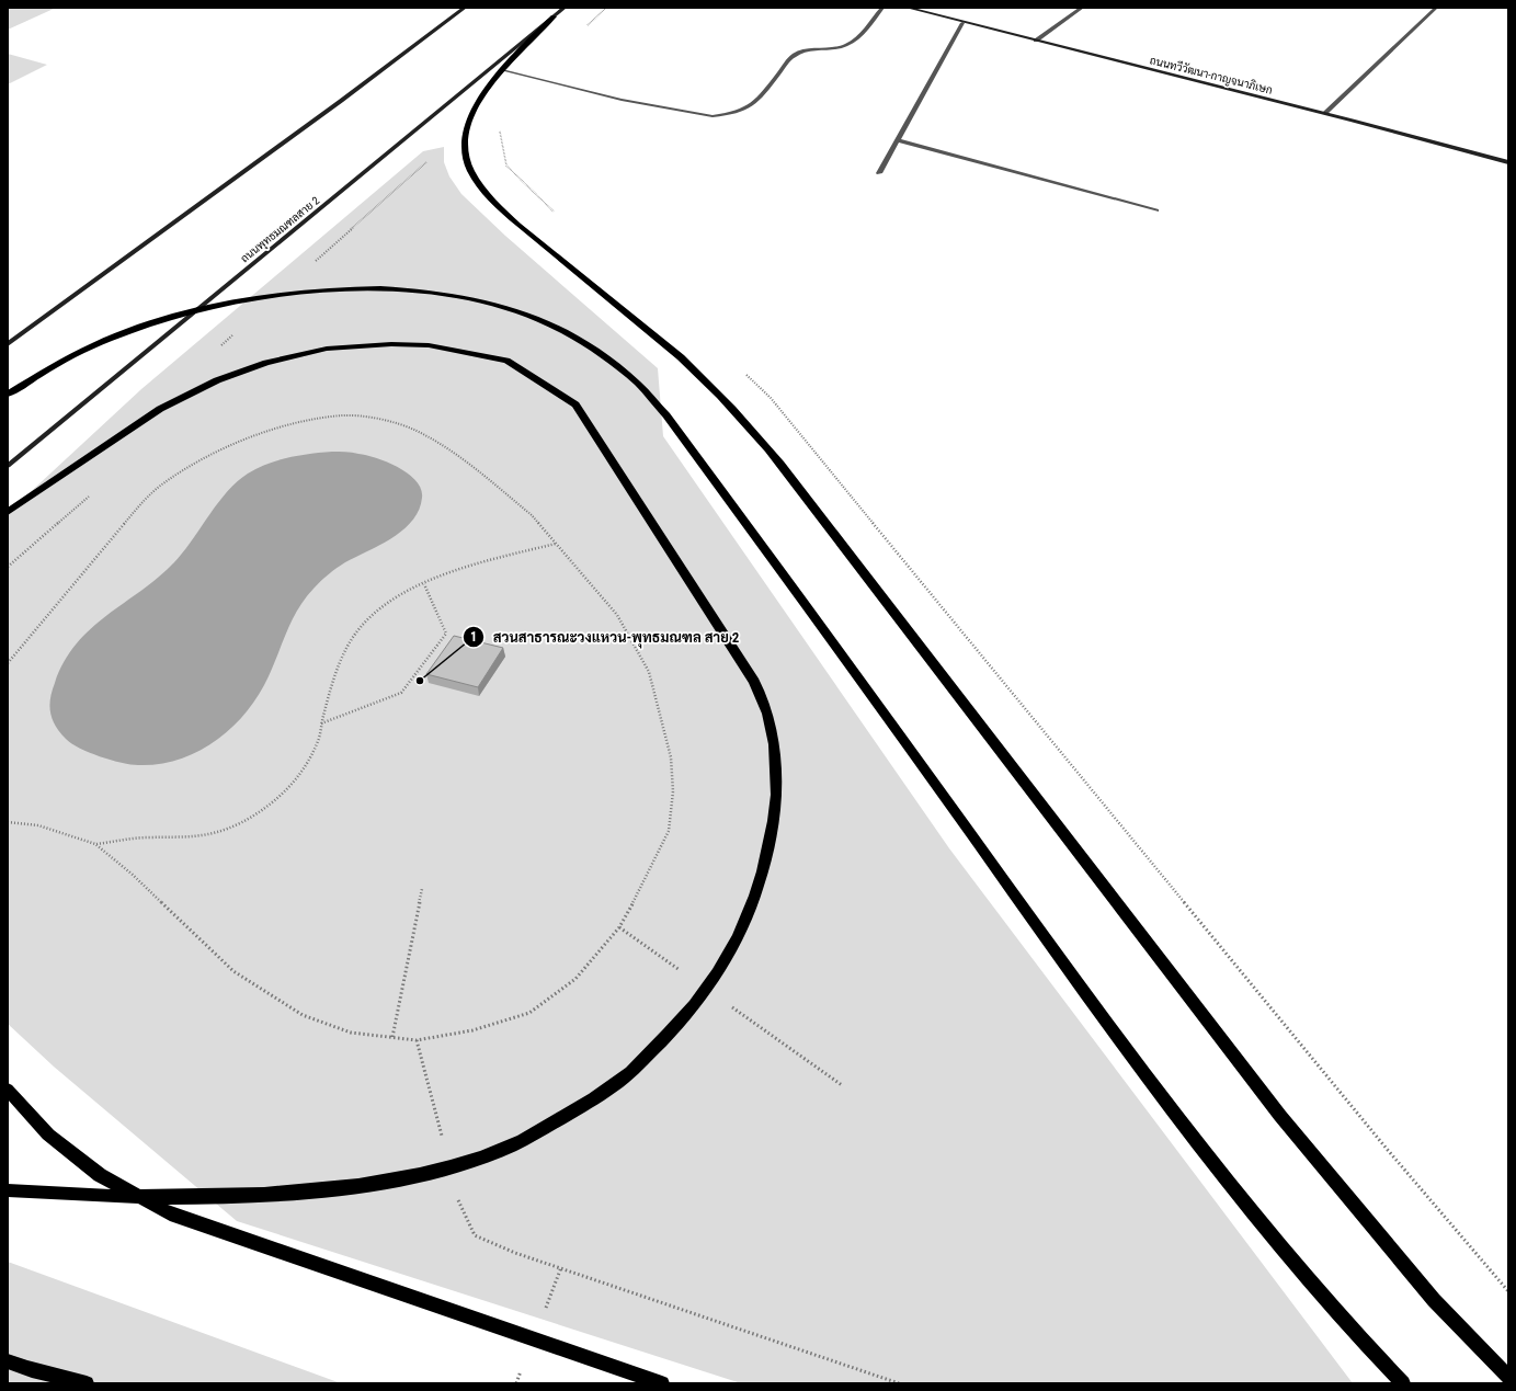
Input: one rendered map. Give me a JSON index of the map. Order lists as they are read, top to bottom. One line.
{"streets":{"main road":["ถนนทวีวัฒนา-กาญจนาภิเษก","ถนนพุทธมณฑลสาย 2"]},"places":["สวนสาธารณะวงแหวน-พุทธมณฑล สาย 2"]}
